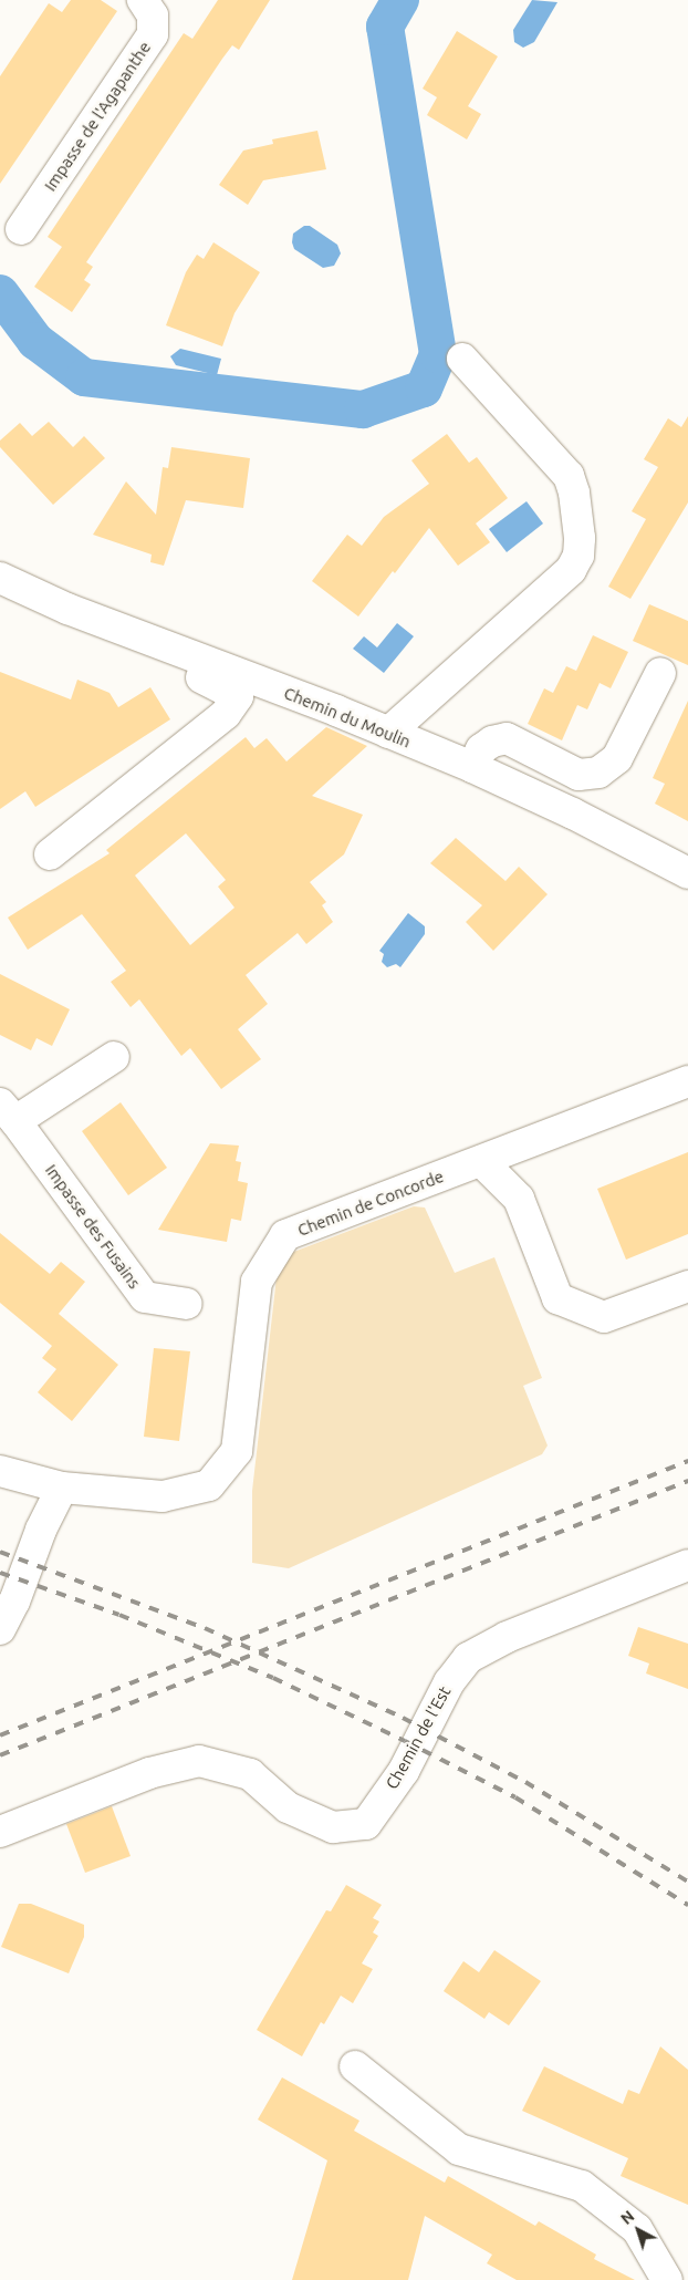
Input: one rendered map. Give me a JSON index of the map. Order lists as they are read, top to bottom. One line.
{"streets":{"street":["Impasse de l'Agapanthe","Chemin du Moulin","Chemin de Concorde","Impasse des Fusains","Chemin de l'Est"]},"north":"top left"}
